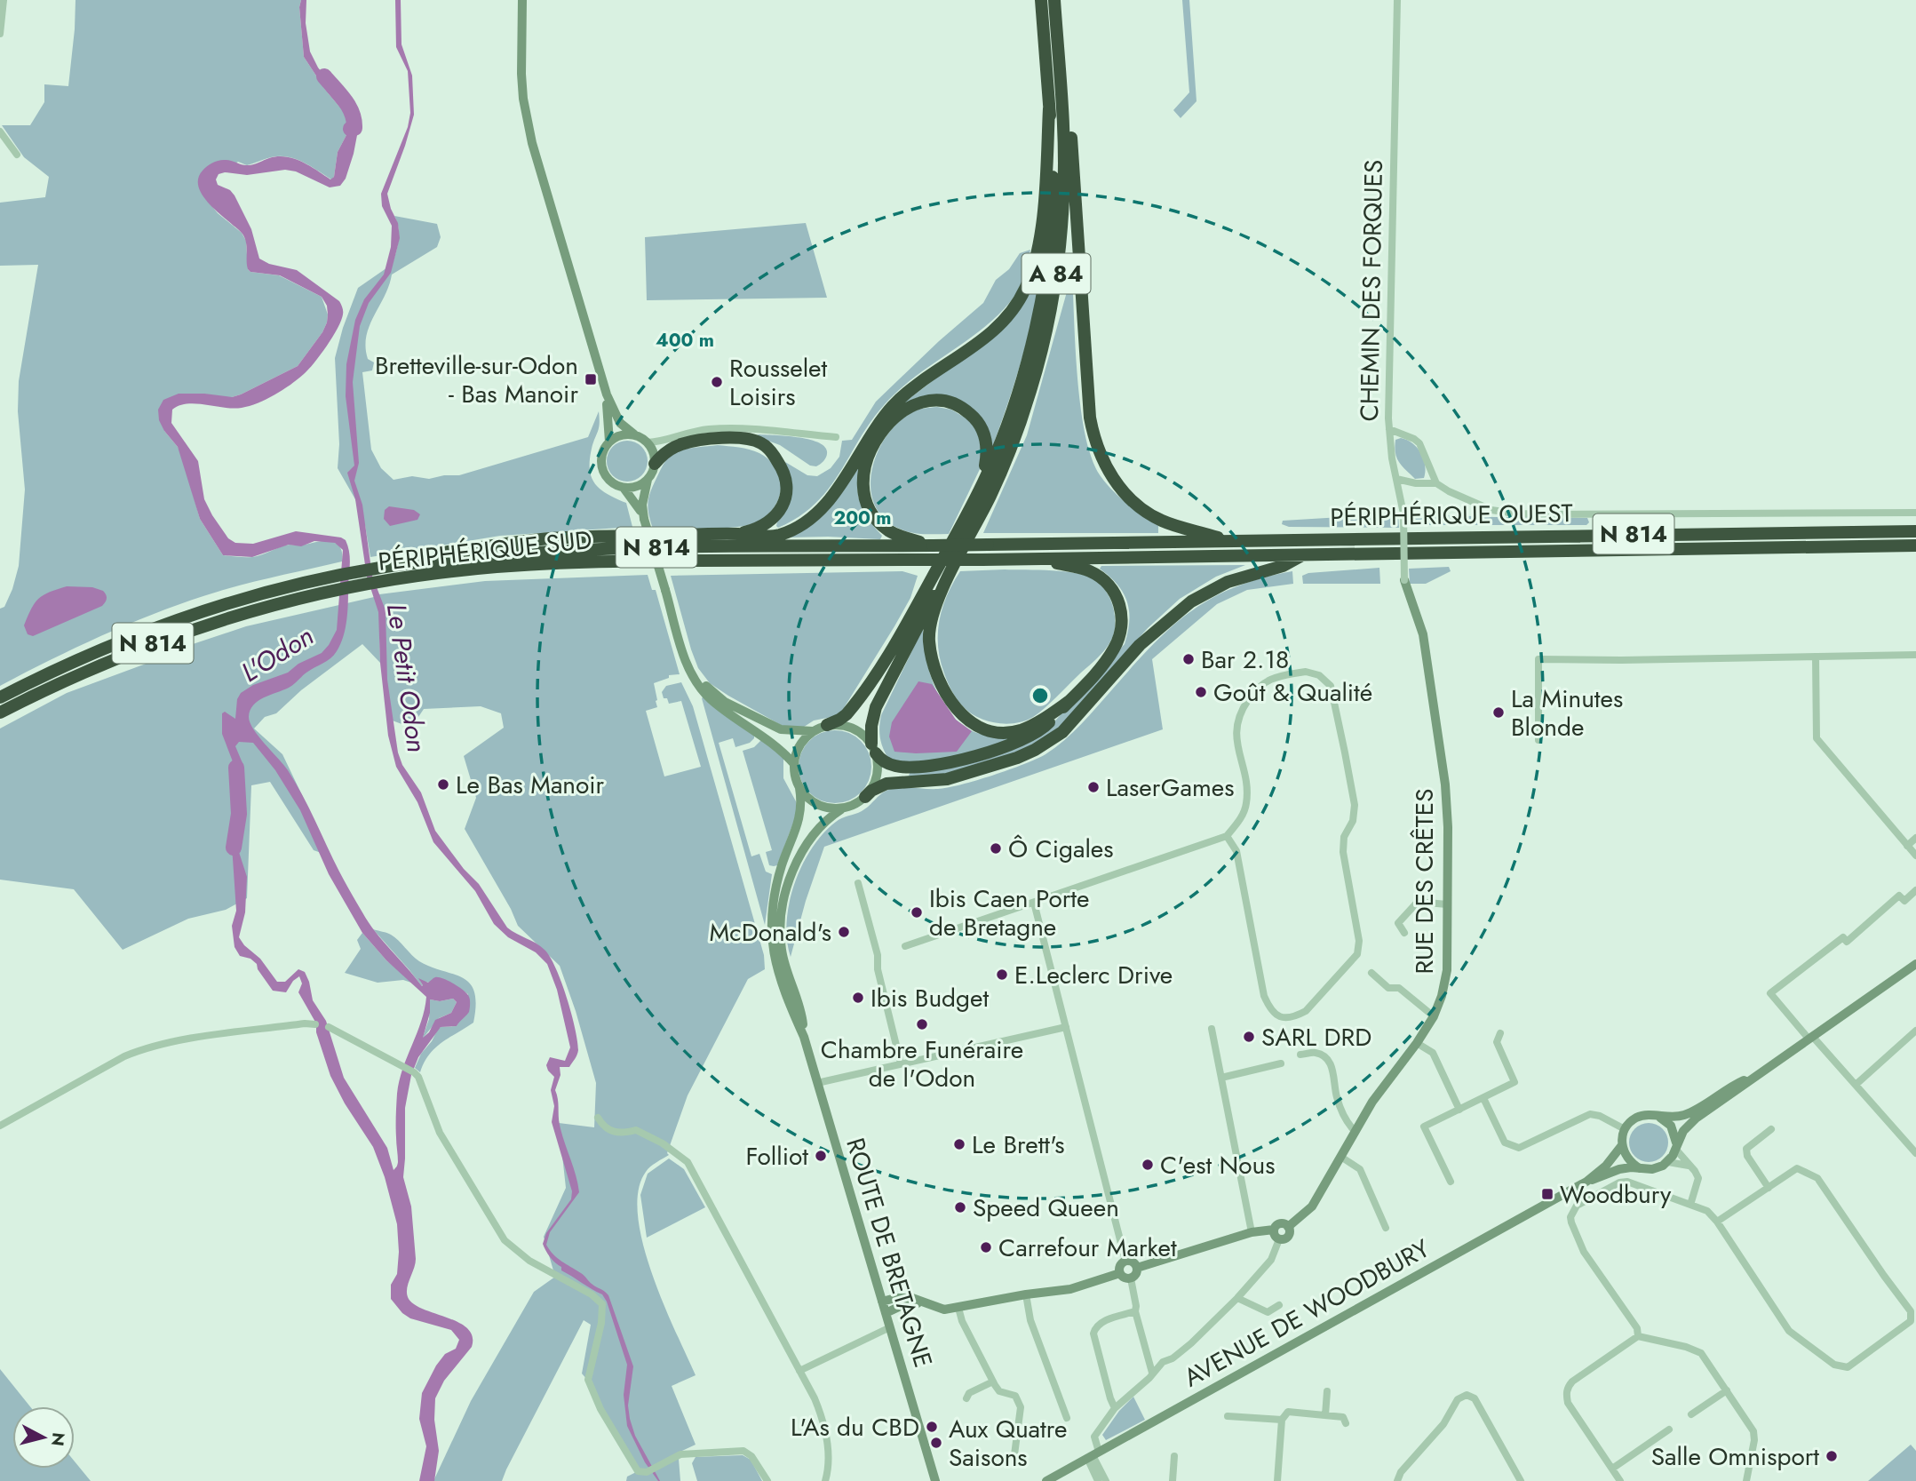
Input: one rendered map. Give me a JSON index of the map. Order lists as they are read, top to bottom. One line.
{"streets":{"highway":["A 84","PÉRIPHÉRIQUE OUEST","N 814","PÉRIPHÉRIQUE SUD"],"street":["CHEMIN DES FORQUES","RUE DES CRÊTES","ROUTE DE BRETAGNE","AVENUE DE WOODBURY"]},"crossings":[["A 84","ROUTE DE BRETAGNE"],["CHEMIN DES FORQUES","RUE DES CRÊTES"],["PÉRIPHÉRIQUE OUEST","PÉRIPHÉRIQUE SUD"]],"water":["L'Odon","Le Petit Odon"],"places":{"transit":["Bretteville-sur-Odon - Bas Manoir","Woodbury"],"other":["Rousselet Loisirs","Bar 2.18","Goût & Qualité","La Minutes Blonde","Le Bas Manoir","LaserGames","Ô Cigales","Ibis Caen Porte de Bretagne","McDonald's","E.Leclerc Drive","Ibis Budget","Chambre Funéraire de l'Odon","SARL DRD","Le Brett's","Folliot","C'est Nous","Speed Queen","Carrefour Market","L'As du CBD","Aux Quatre Saisons","Salle Omnisport"]},"north":"right","rings":["400 m","200 m"]}
